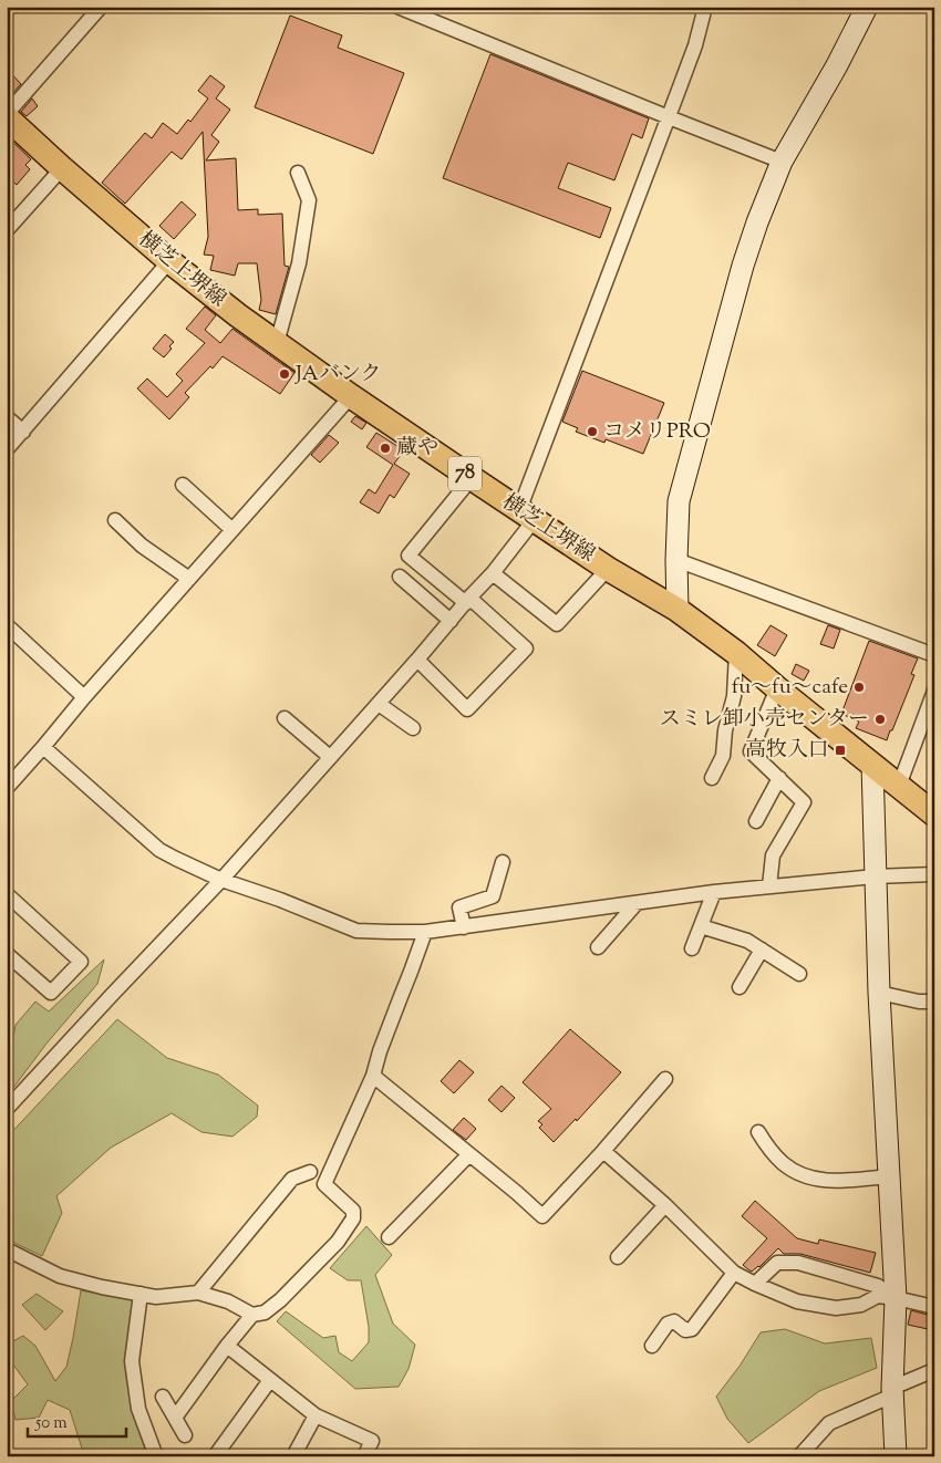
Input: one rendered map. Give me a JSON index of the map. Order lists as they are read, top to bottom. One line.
{"streets":{"main road":["横芝上堺線","78"]},"places":{"other":["JAバンク","コメリPRO","蔵や","fu～fu～cafe","スミレ卸小売センター"],"transit":["高牧入口"]},"scale_bar":"50 m"}
